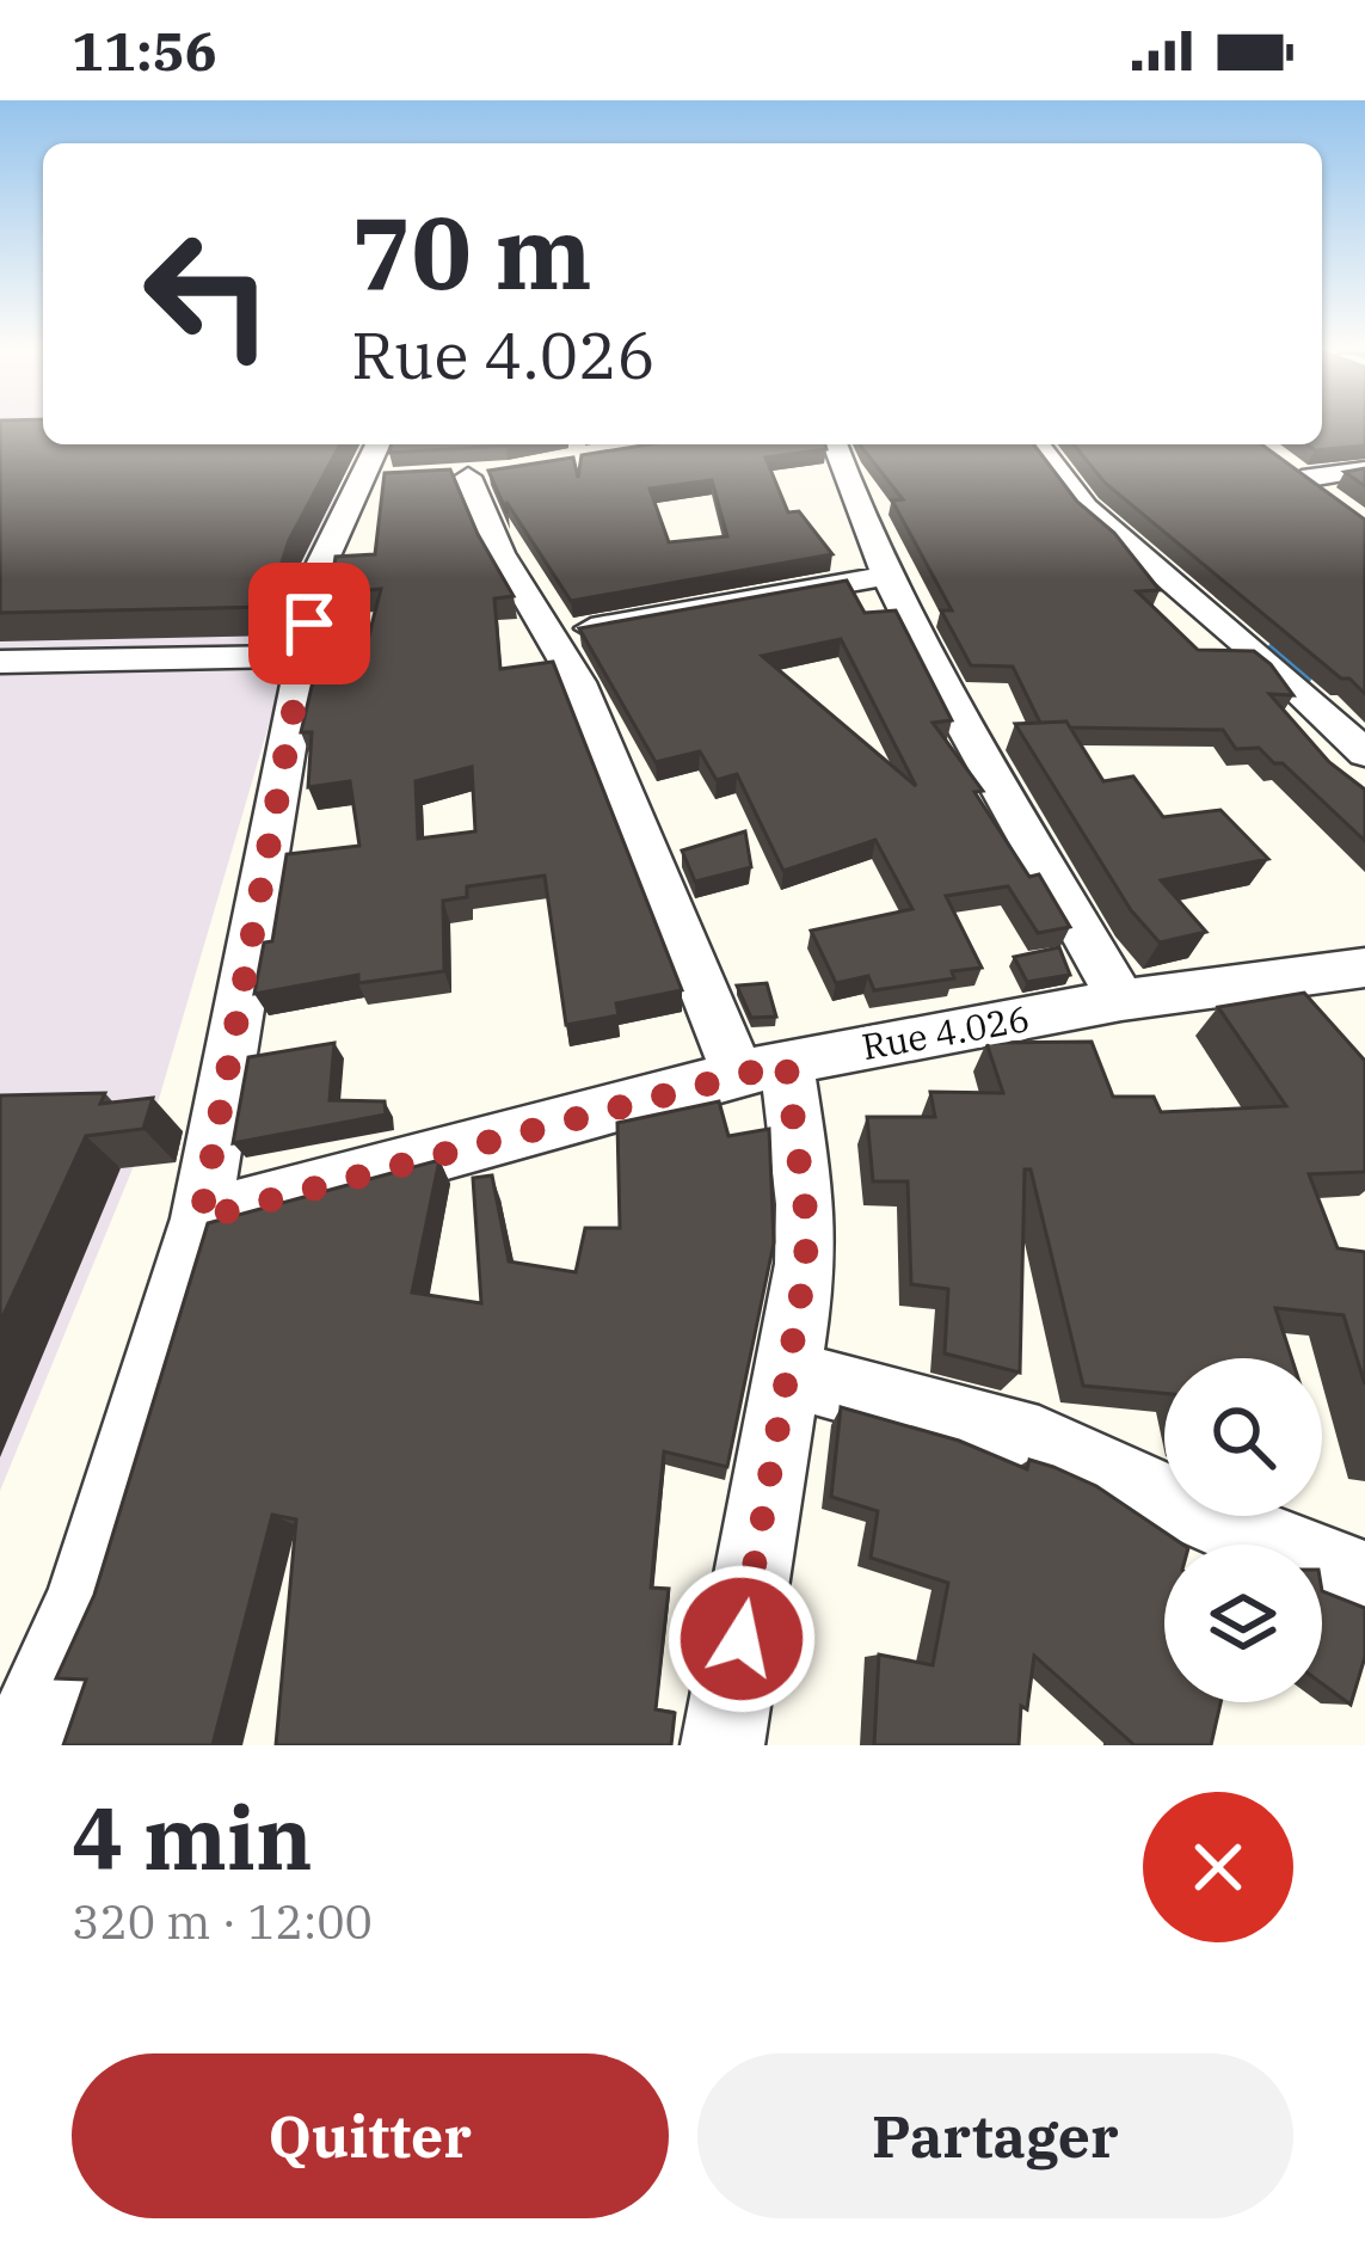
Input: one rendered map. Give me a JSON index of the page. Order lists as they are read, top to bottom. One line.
{"streets":{"street":["Rue 4.026"]},"page":{"status":"11:56","turn":["70 m","Rue 4.026"],"heading":["4 min","320 m · 12:00"],"buttons":["Quitter","Partager"]}}
